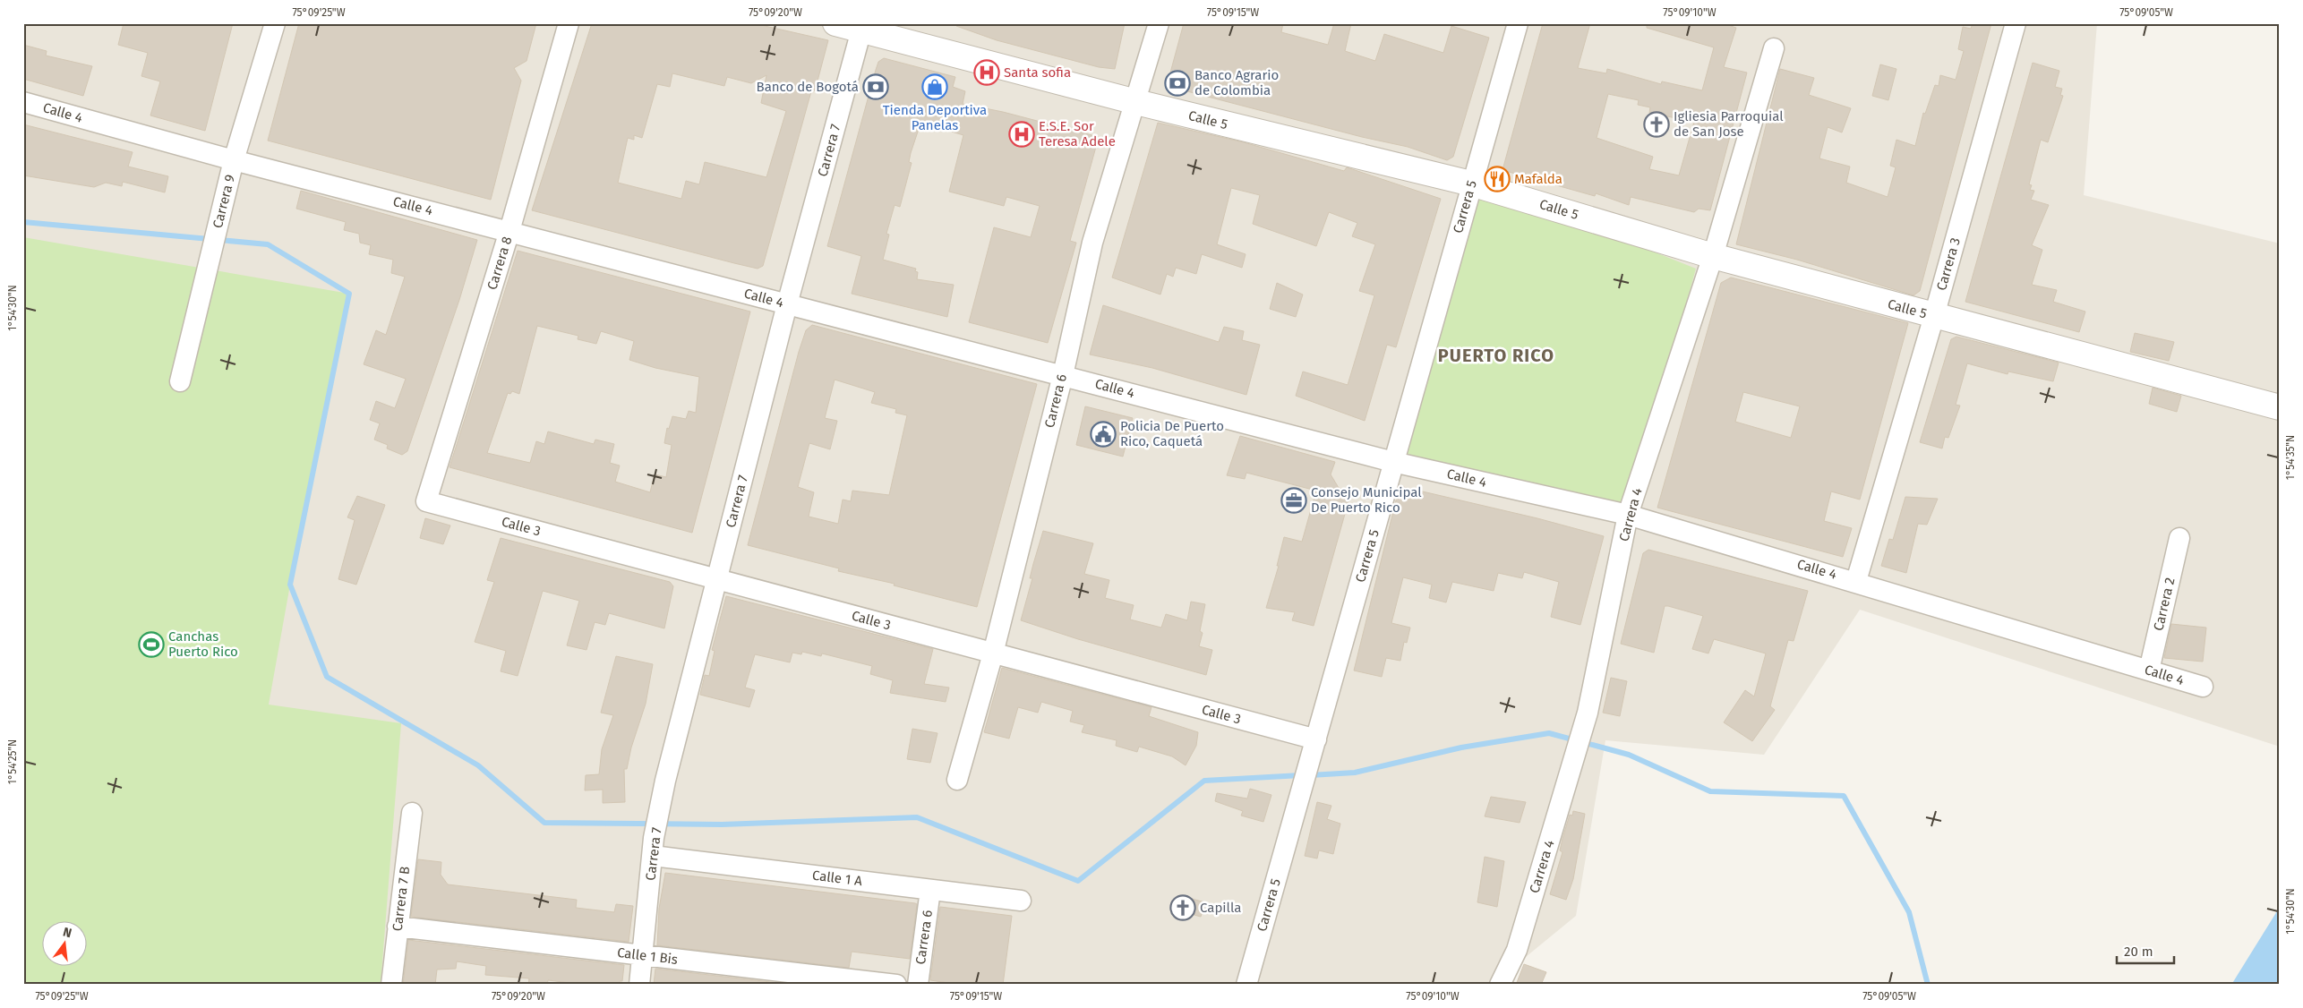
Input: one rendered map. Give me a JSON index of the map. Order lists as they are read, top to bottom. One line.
{"streets":{"street":["Calle 4","Calle 5","Carrera 7","Carrera 9","Carrera 5","Carrera 8","Carrera 3","Carrera 6","Carrera 4","Calle 3","Carrera 2","Calle 1 A","Carrera 7 B","Calle 1 Bis"]},"crossings":[["Calle 4","Carrera 7"],["Calle 4","Carrera 9"],["Calle 4","Carrera 5"],["Calle 4","Carrera 8"],["Calle 4","Carrera 3"],["Calle 4","Carrera 6"],["Calle 4","Carrera 4"],["Calle 4","Carrera 2"],["Calle 5","Carrera 7"],["Calle 5","Carrera 5"],["Calle 5","Carrera 3"],["Calle 5","Carrera 6"],["Calle 5","Carrera 4"],["Carrera 7","Calle 3"],["Carrera 7","Calle 1 A"],["Carrera 7","Calle 1 Bis"],["Carrera 5","Calle 3"],["Carrera 8","Calle 3"],["Carrera 6","Calle 3"],["Carrera 6","Calle 1 A"],["Carrera 7 B","Calle 1 Bis"]],"districts":["PUERTO RICO"],"places":{"hospital":["Santa sofia","E.S.E. Sor Teresa Adele"],"bank":["Banco Agrario de Colombia","Banco de Bogotá"],"shop":["Tienda Deportiva Panelas"],"church":["Igliesia Parroquial de San Jose","Capilla"],"restaurant":["Mafalda"],"public building":["Policia De Puerto Rico, Caquetá"],"office":["Consejo Municipal De Puerto Rico"],"sports":["Canchas Puerto Rico"]},"scale_bar":"20 m","north":"top","coordinates":["75°09'25\"W","75°09'20\"W","75°09'15\"W","75°09'10\"W","75°09'05\"W","1°54'30\"N","1°54'35\"N","1°54'25\"N"]}
